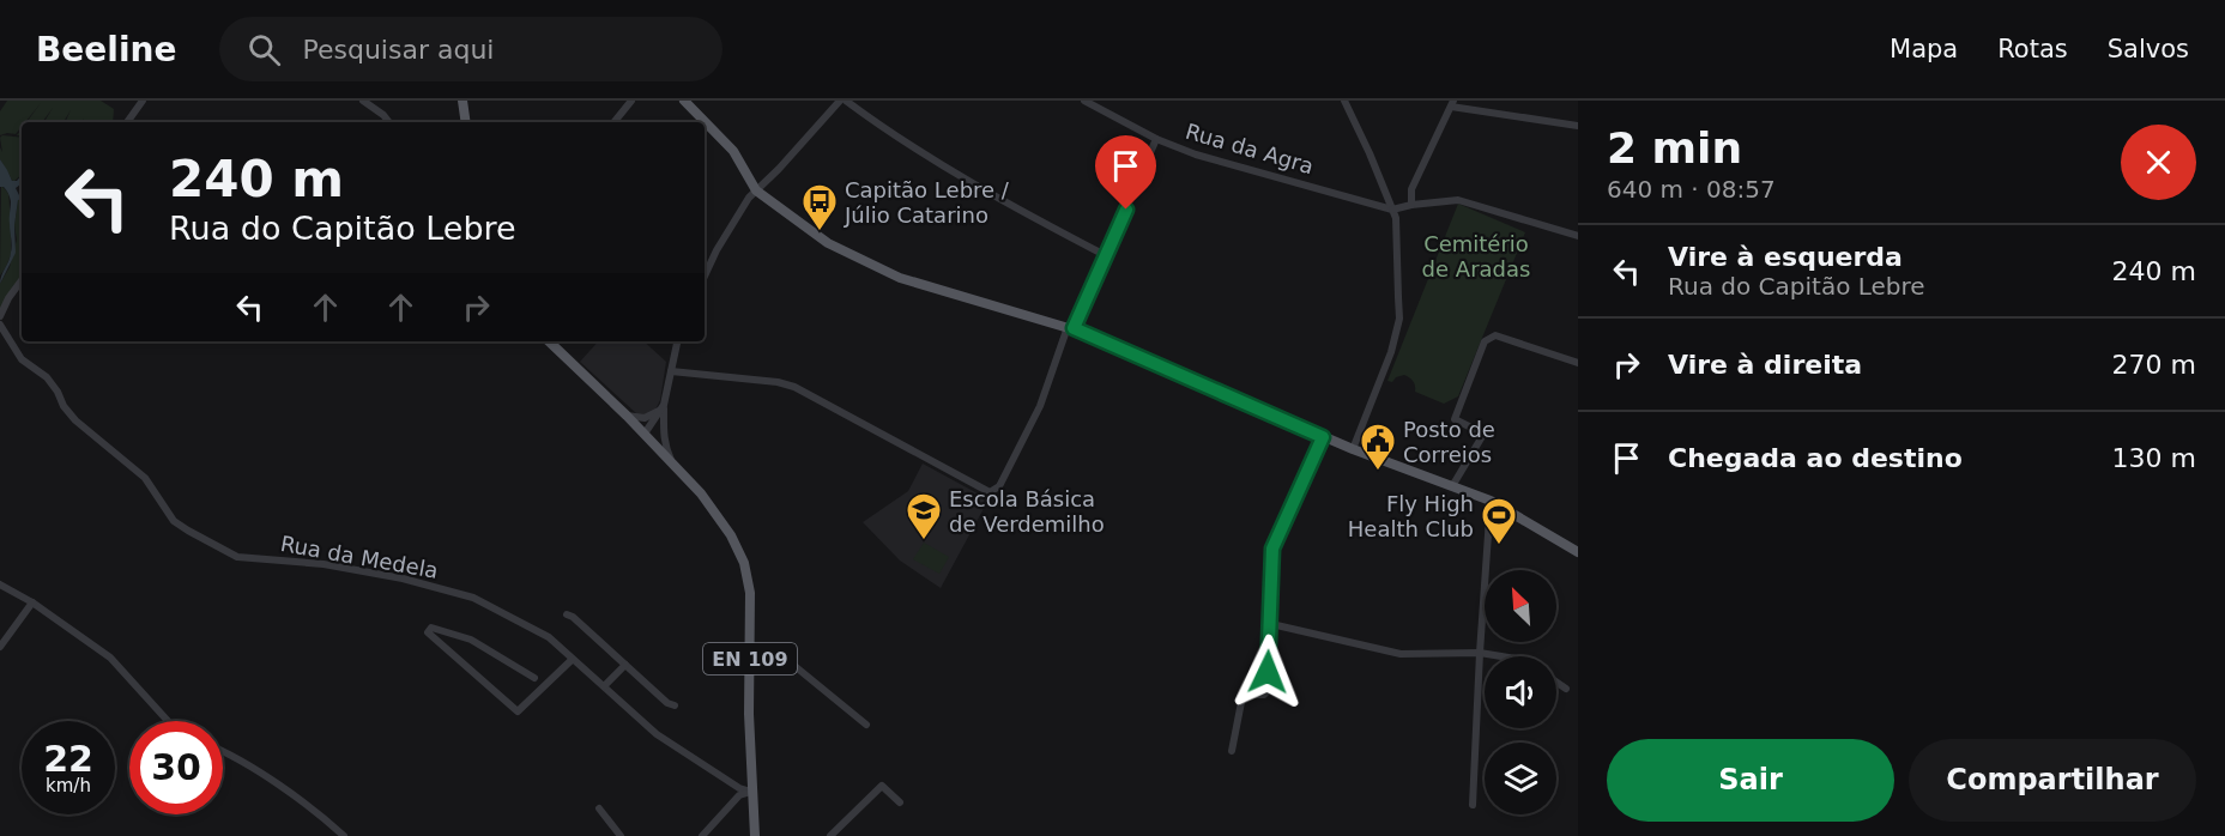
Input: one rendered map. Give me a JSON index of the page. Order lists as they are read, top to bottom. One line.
{"streets":{"main road":["EN 109"],"street":["Rua da Agra","Rua da Medela"]},"crossings":[["Rua da Medela","EN 109"]],"parks":["Cemitério de Aradas"],"places":{"bus stop":["Capitão Lebre / Júlio Catarino"],"public building":["Posto de Correios"],"school or university":["Escola Básica de Verdemilho"],"sports":["Fly High Health Club"]},"north":"top left","page":{"header":"Beeline","search":"Pesquisar aqui","nav":["Mapa","Rotas","Salvos"],"heading":["2 min","640 m · 08:57"],"turn":["240 m","Rua do Capitão Lebre"],"list":[{"name":"Vire à esquerda","note":"Rua do Capitão Lebre","value":"240 m"},{"name":"Vire à direita","value":"270 m"},{"name":"Chegada ao destino","value":"130 m"}],"speed":"22 km/h","limit":"30","buttons":["Sair","Compartilhar"]}}
